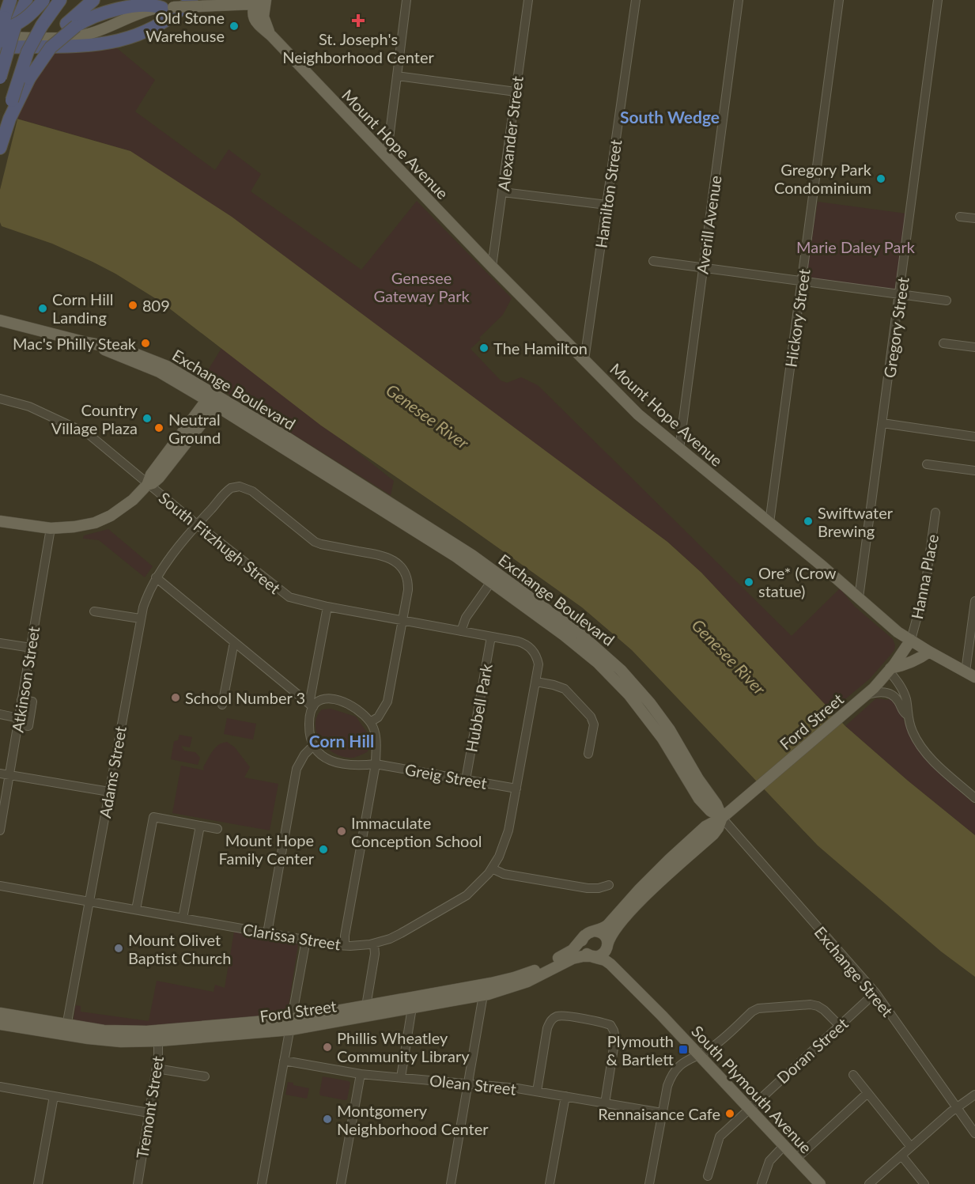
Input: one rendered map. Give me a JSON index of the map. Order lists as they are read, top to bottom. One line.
{"streets":{"main road":["Mount Hope Avenue","Exchange Boulevard","Ford Street","South Plymouth Avenue"],"street":["Alexander Street","Hamilton Street","Averill Avenue","Hickory Street","Gregory Street","South Fitzhugh Street","Hanna Place","Atkinson Street","Hubbell Park","Adams Street","Greig Street","Clarissa Street","Exchange Street","Doran Street","Olean Street","Tremont Street"]},"crossings":[["Alexander Street","Mount Hope Avenue"],["Mount Hope Avenue","Hamilton Street"],["Mount Hope Avenue","Averill Avenue"],["Mount Hope Avenue","Hickory Street"],["Mount Hope Avenue","Gregory Street"],["Mount Hope Avenue","Hanna Place"],["Mount Hope Avenue","Ford Street"],["Exchange Boulevard","Ford Street"],["Exchange Boulevard","Exchange Street"],["South Fitzhugh Street","Hubbell Park"],["South Fitzhugh Street","Adams Street"],["South Fitzhugh Street","Clarissa Street"],["Hanna Place","Ford Street"],["Hubbell Park","Greig Street"],["Hubbell Park","Clarissa Street"],["Ford Street","Adams Street"],["Ford Street","Exchange Street"],["Ford Street","South Plymouth Avenue"],["Ford Street","Tremont Street"],["Adams Street","Greig Street"],["Adams Street","Clarissa Street"],["Greig Street","Clarissa Street"],["Exchange Street","Doran Street"],["Doran Street","South Plymouth Avenue"]],"districts":["South Wedge","Corn Hill"],"water":["Genesee River"],"parks":["Marie Daley Park","Genesee Gateway Park"],"places":{"health":["St. Joseph's Neighborhood Center"],"other":["Old Stone Warehouse","Gregory Park Condominium","809","Corn Hill Landing","Mac's Philly Steak","The Hamilton","Country Village Plaza","Neutral Ground","Swiftwater Brewing","Ore* (Crow statue)","School Number 3","Immaculate Conception School","Mount Hope Family Center","Mount Olivet Baptist Church","Phillis Wheatley Community Library","Rennaisance Cafe","Montgomery Neighborhood Center"],"transit":["Plymouth & Bartlett"]}}
